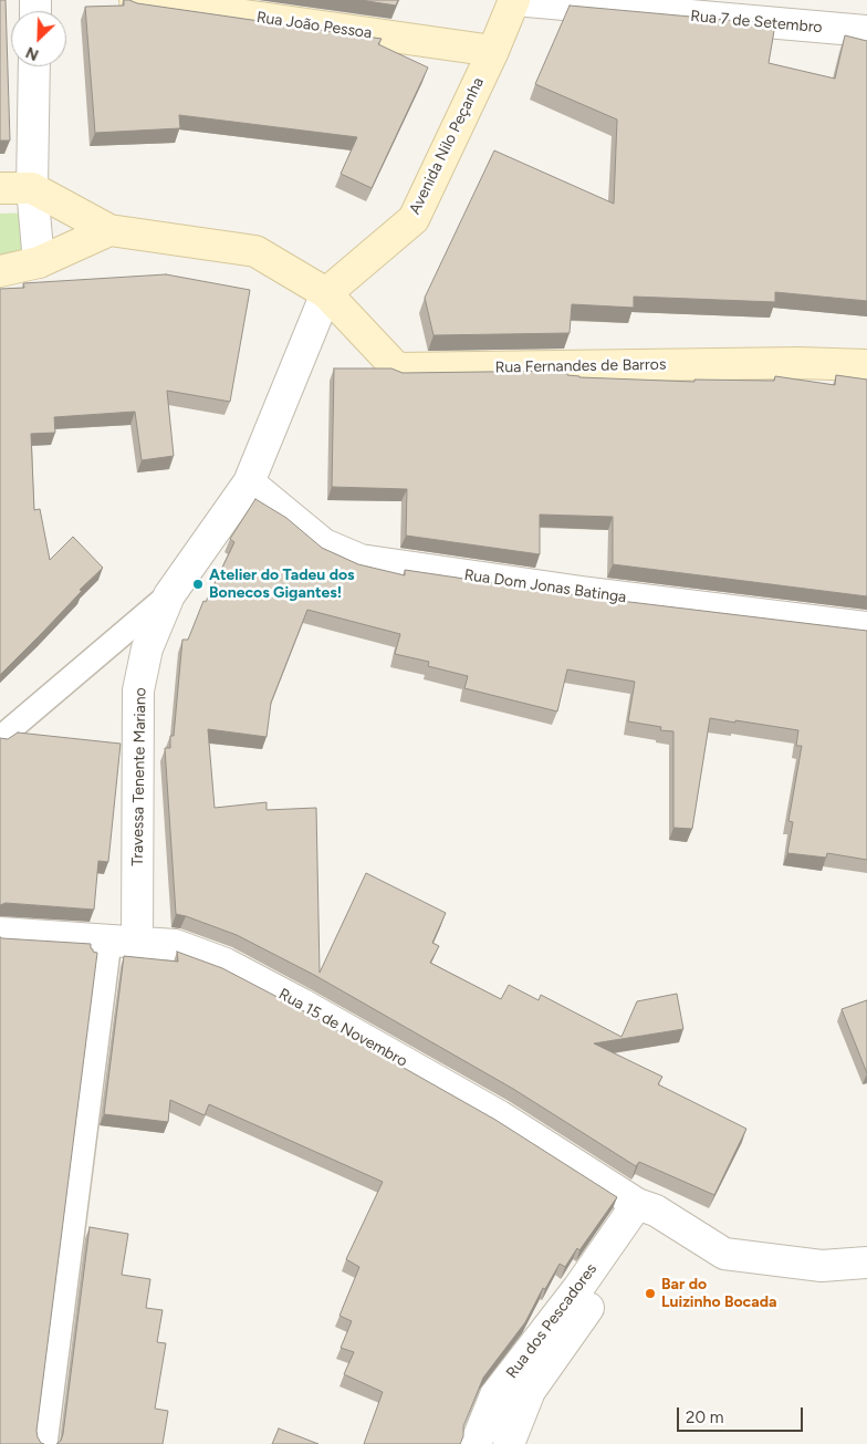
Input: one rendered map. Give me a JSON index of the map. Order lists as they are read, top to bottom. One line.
{"streets":{"main road":["Rua João Pessoa","Avenida Nilo Peçanha","Rua Fernandes de Barros"],"street":["Rua 7 de Setembro","Rua Dom Jonas Batinga","Travessa Tenente Mariano","Rua 15 de Novembro","Rua dos Pescadores"]},"crossings":[["Rua 7 de Setembro","Avenida Nilo Peçanha"],["Rua João Pessoa","Avenida Nilo Peçanha"],["Avenida Nilo Peçanha","Rua Fernandes de Barros"],["Avenida Nilo Peçanha","Travessa Tenente Mariano"],["Rua Fernandes de Barros","Travessa Tenente Mariano"],["Rua Dom Jonas Batinga","Travessa Tenente Mariano"],["Travessa Tenente Mariano","Rua 15 de Novembro"],["Rua 15 de Novembro","Rua dos Pescadores"]],"places":["Atelier do Tadeu dos Bonecos Gigantes!","Bar do Luizinho Bocada"],"scale_bar":"20 m","north":"bottom left"}
